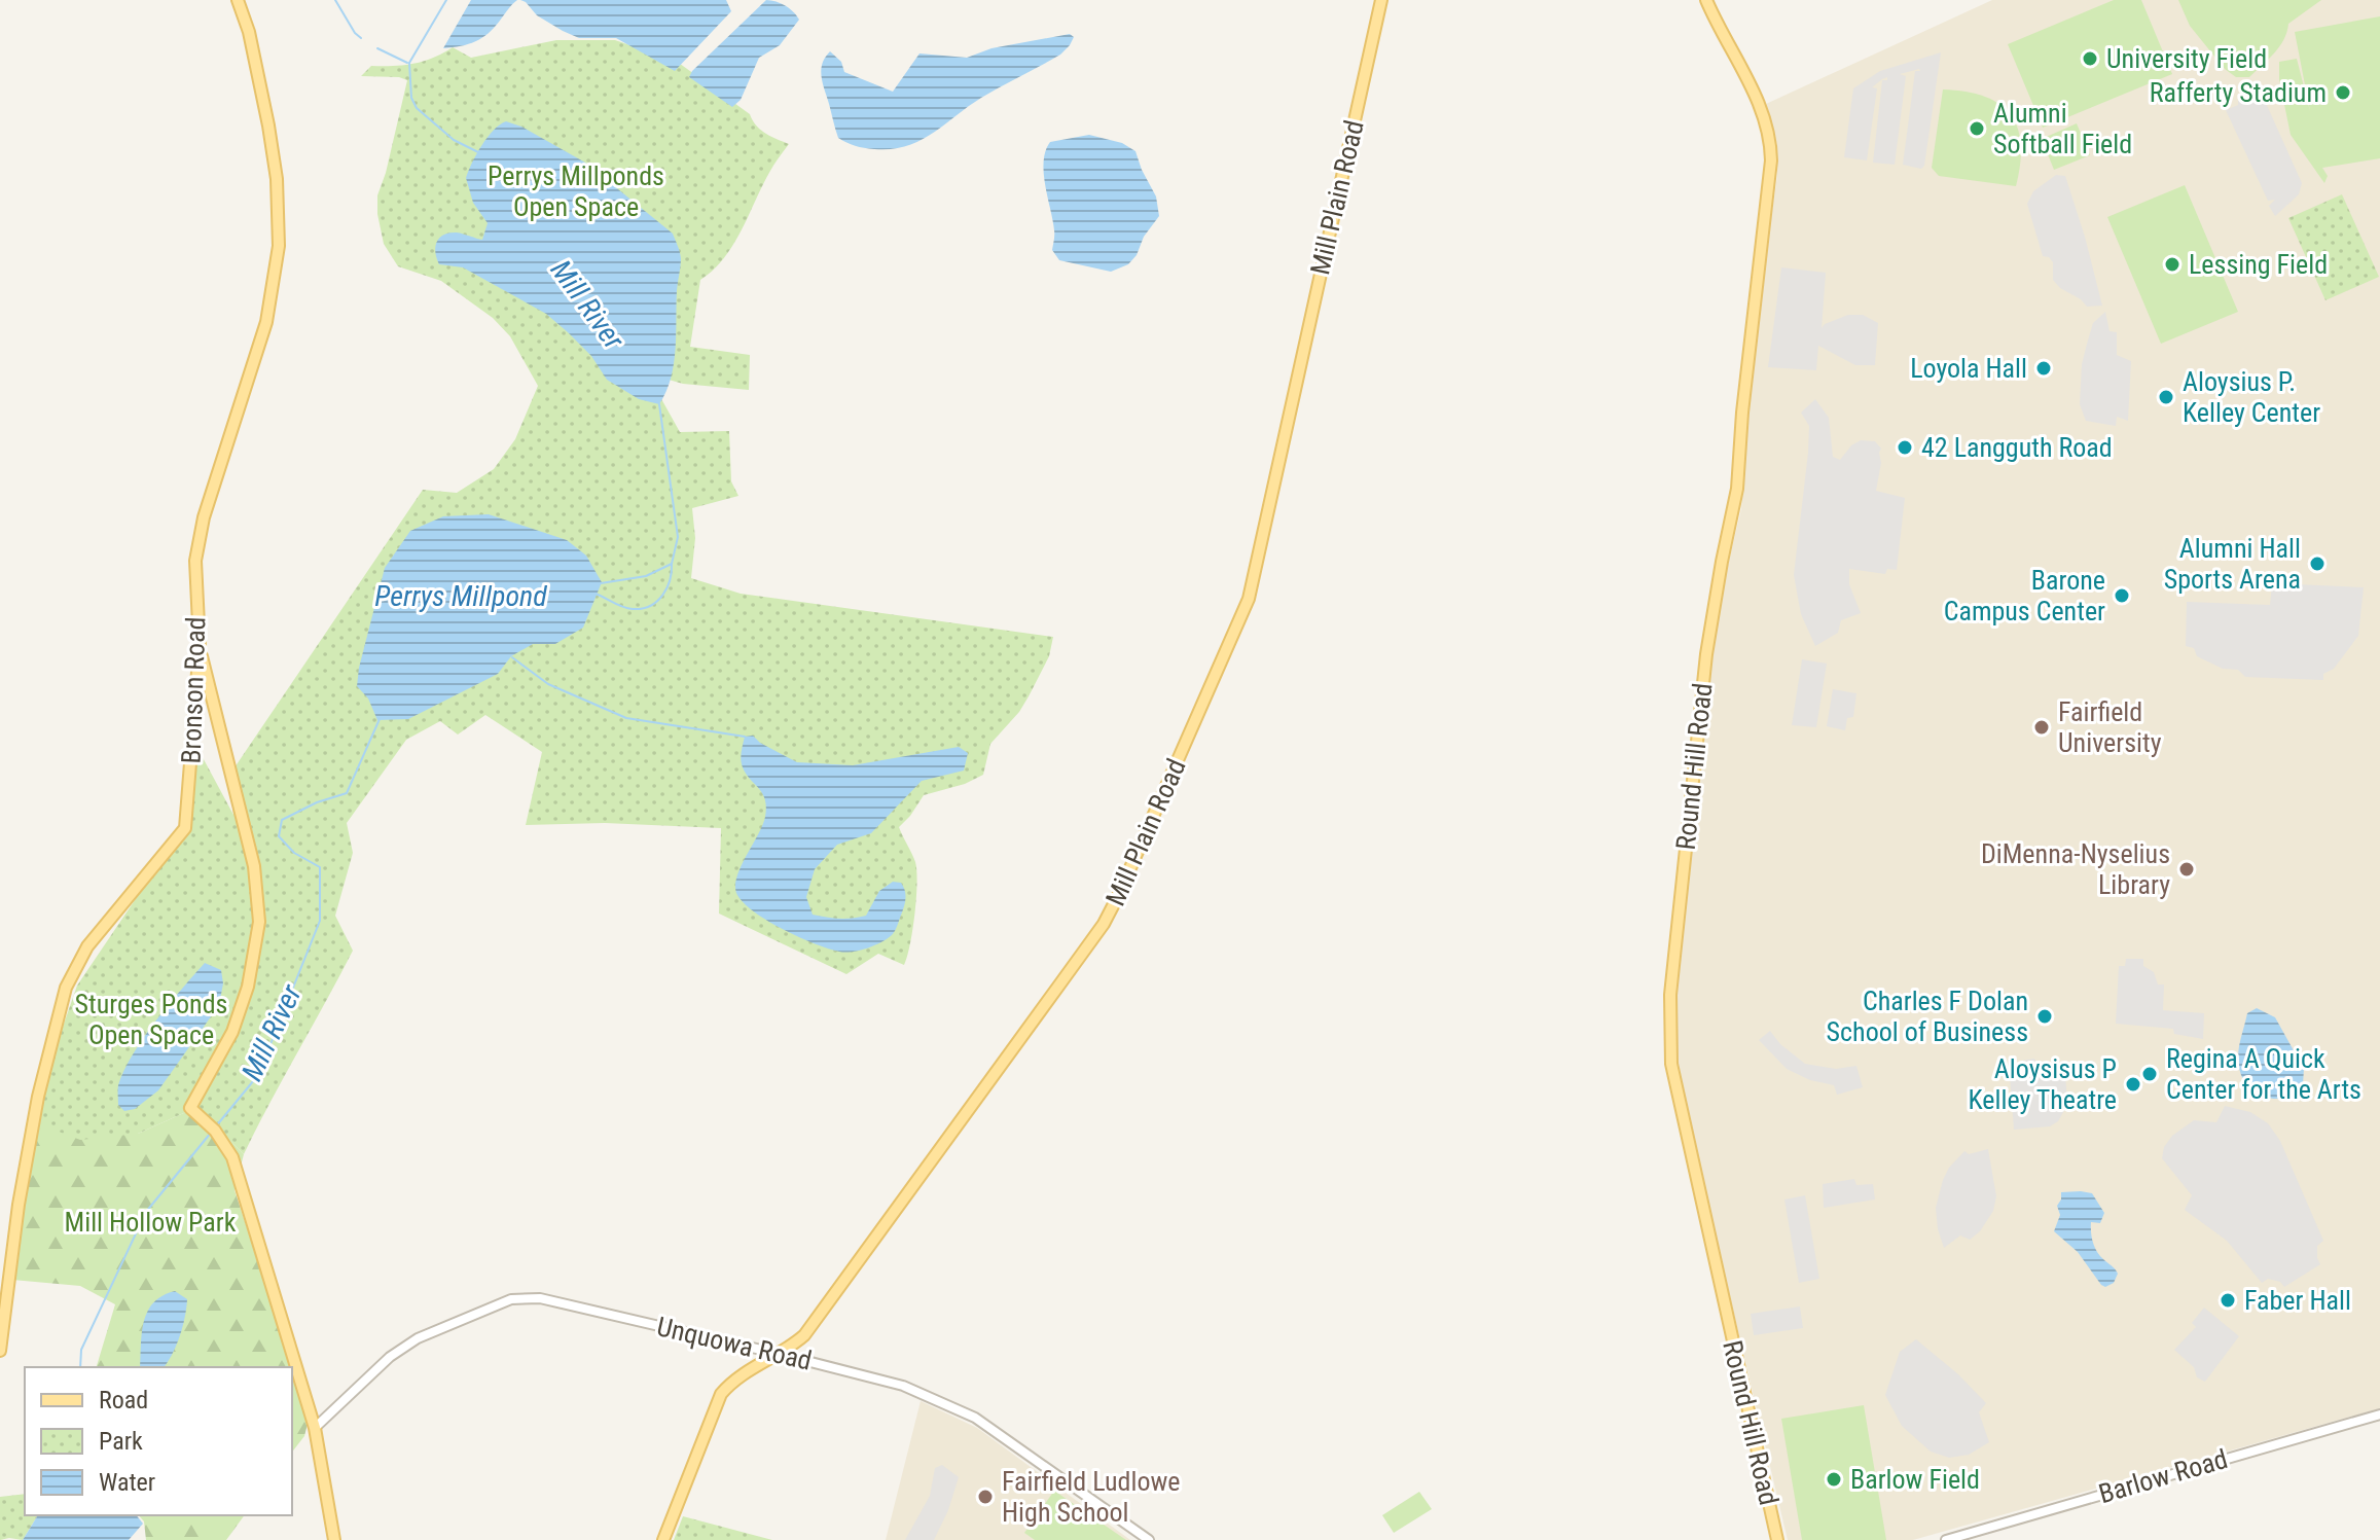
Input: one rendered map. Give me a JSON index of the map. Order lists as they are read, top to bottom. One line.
{"streets":{"main road":["Mill Plain Road","Bronson Road","Round Hill Road"],"street":["Unquowa Road","Barlow Road"]},"crossings":[["Mill Plain Road","Unquowa Road"]],"water":["Mill River","Perrys Millpond"],"parks":["Perrys Millponds Open Space","Sturges Ponds Open Space","Mill Hollow Park"],"places":["University Field","Rafferty Stadium","Alumni Softball Field","Lessing Field","Loyola Hall","Aloysius P. Kelley Center","42 Langguth Road","Alumni Hall Sports Arena","Barone Campus Center","Fairfield University","DiMenna-Nyselius Library","Charles F Dolan School of Business","Regina A Quick Center for the Arts","Aloysisus P Kelley Theatre","Faber Hall","Barlow Field","Fairfield Ludlowe High School"],"legend":["Road","Park","Water"]}
